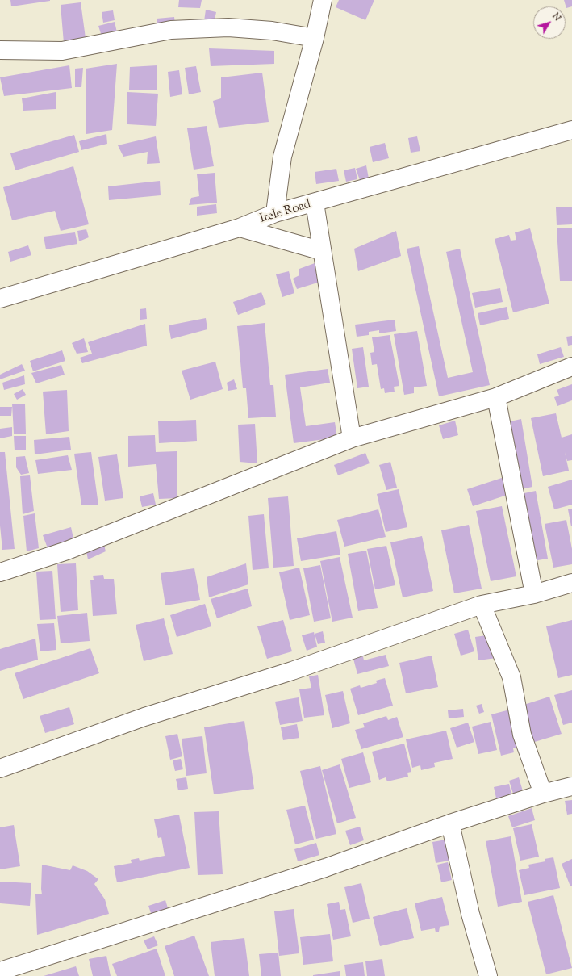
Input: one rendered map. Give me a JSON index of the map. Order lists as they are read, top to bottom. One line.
{"streets":{"street":["Itele Road"]},"north":"top right"}
